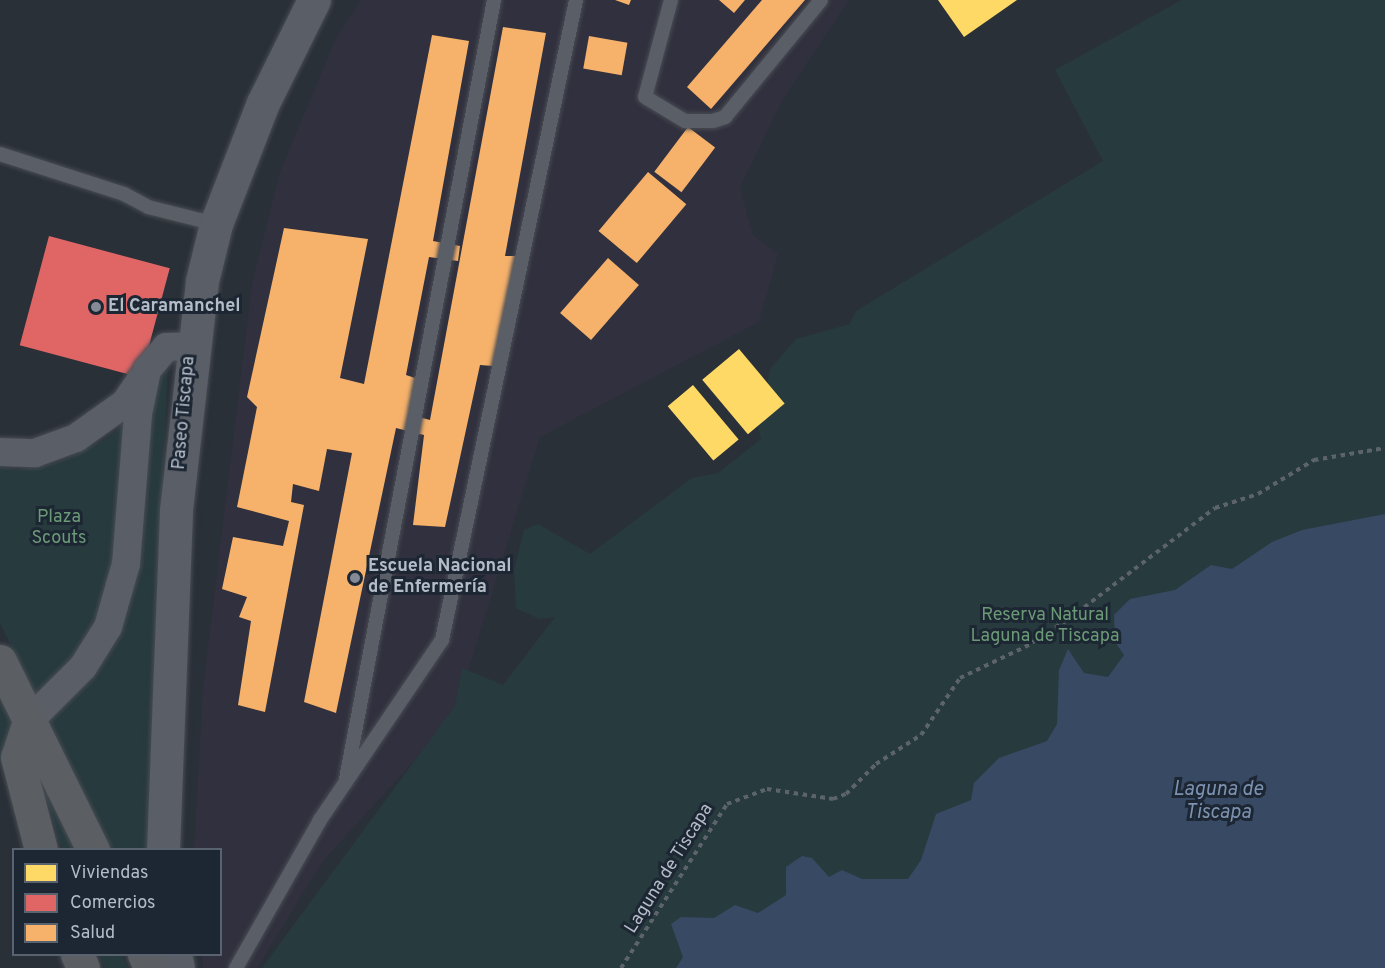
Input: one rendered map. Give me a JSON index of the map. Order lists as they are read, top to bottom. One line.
{"streets":{"street":["Paseo Tiscapa"],"path":["Laguna de Tiscapa"]},"water":["Laguna de Tiscapa"],"parks":["Plaza Scouts","Reserva Natural Laguna de Tiscapa"],"places":["El Caramanchel","Escuela Nacional de Enfermería"],"legend":["Viviendas","Comercios","Salud"]}
